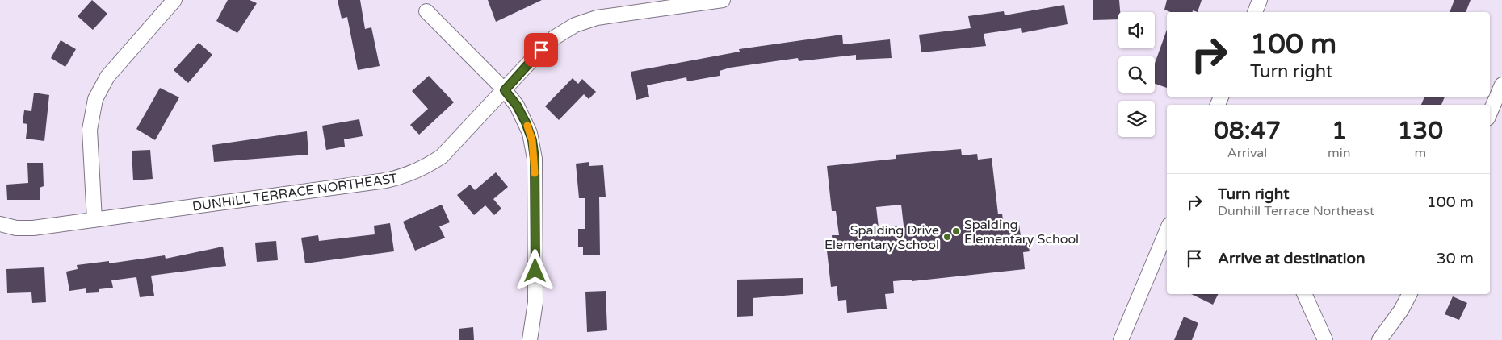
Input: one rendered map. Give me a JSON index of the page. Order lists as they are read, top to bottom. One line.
{"streets":{"street":["DUNHILL TERRACE NORTHEAST"]},"places":["Spalding Elementary School","Spalding Drive Elementary School"],"page":{"turn":["100 m","Turn right"],"eta":["08:47","Arrival","1","min","130","m"],"list":[{"name":"Turn right","note":"Dunhill Terrace Northeast","value":"100 m"},{"name":"Arrive at destination","value":"30 m"}]}}
